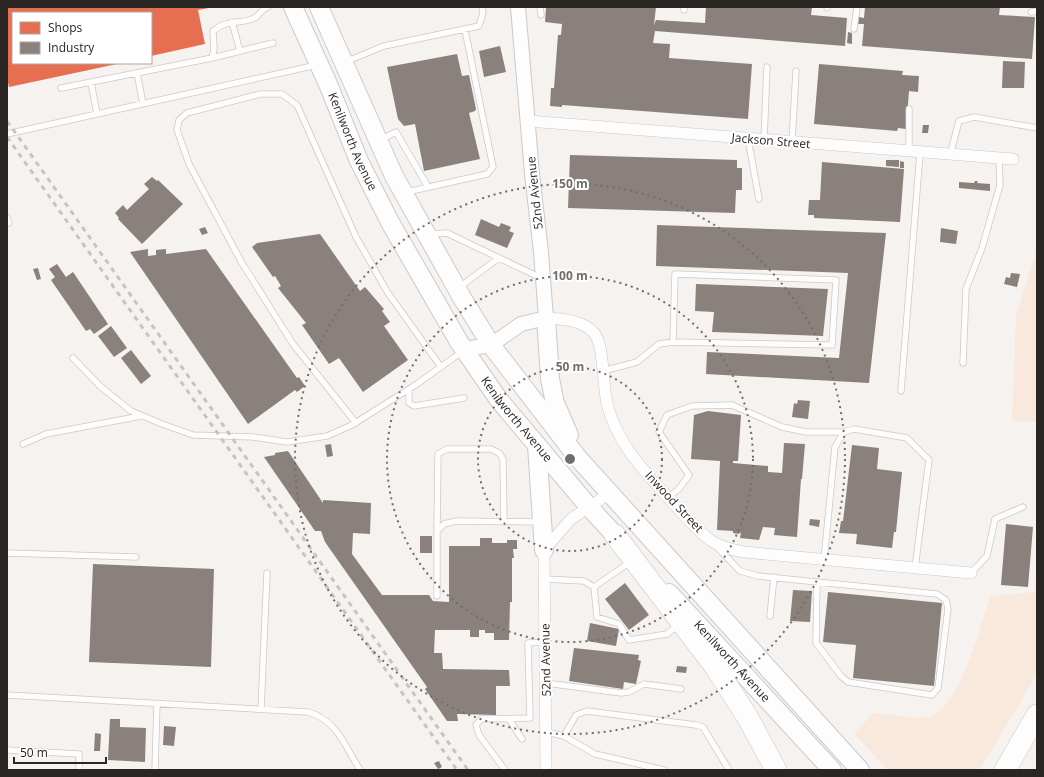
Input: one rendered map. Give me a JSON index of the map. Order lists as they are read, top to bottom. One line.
{"streets":{"main road":["Kenilworth Avenue"],"street":["Jackson Street","52nd Avenue","Inwood Street"]},"crossings":[["Jackson Street","52nd Avenue"],["52nd Avenue","Inwood Street"]],"legend":["Shops","Industry"],"scale_bar":"50 m","rings":["150 m","100 m","50 m"]}
